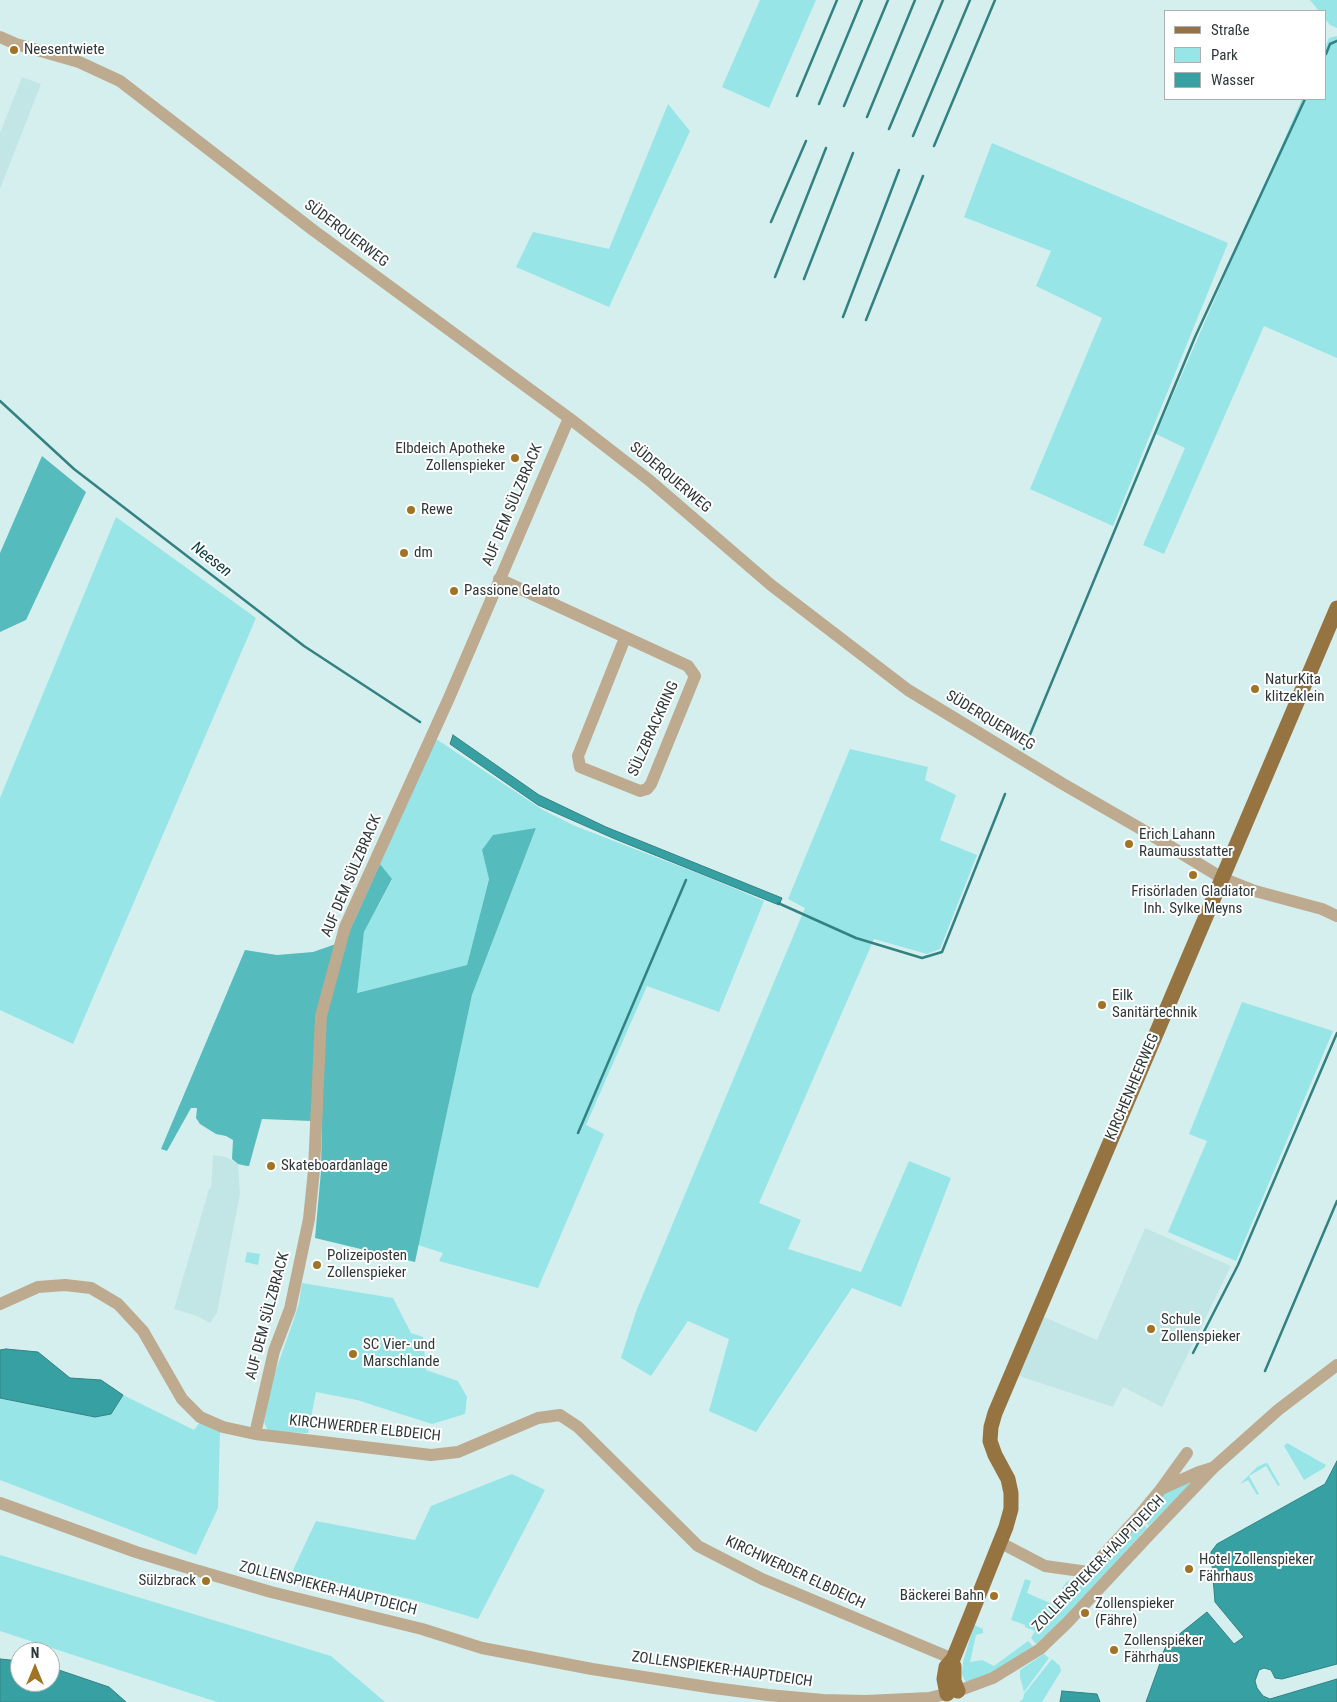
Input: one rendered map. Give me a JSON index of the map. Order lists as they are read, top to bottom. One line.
{"streets":{"main road":["KIRCHENHEERWEG"],"street":["SÜDERQUERWEG","AUF DEM SÜLZBRACK","SÜLZBRACKRING","KIRCHWERDER ELBDEICH","ZOLLENSPIEKER-HAUPTDEICH"]},"crossings":[["SÜDERQUERWEG","AUF DEM SÜLZBRACK"],["SÜDERQUERWEG","KIRCHENHEERWEG"],["AUF DEM SÜLZBRACK","SÜLZBRACKRING"],["AUF DEM SÜLZBRACK","KIRCHWERDER ELBDEICH"],["KIRCHENHEERWEG","KIRCHWERDER ELBDEICH"],["KIRCHENHEERWEG","ZOLLENSPIEKER-HAUPTDEICH"]],"water":["Neesen"],"places":["Neesentwiete","Elbdeich Apotheke Zollenspieker","Rewe","dm","Passione Gelato","NaturKita klitzeklein","Erich Lahann Raumausstatter","Frisörladen Gladiator Inh. Sylke Meyns","Eilk Sanitärtechnik","Skateboardanlage","Polizeiposten Zollenspieker","Schule Zollenspieker","SC Vier- und Marschlande","Hotel Zollenspieker Fährhaus","Sülzbrack","Bäckerei Bahn","Zollenspieker (Fähre)","Zollenspieker Fährhaus"],"legend":["Straße","Park","Wasser"],"north":"top"}
